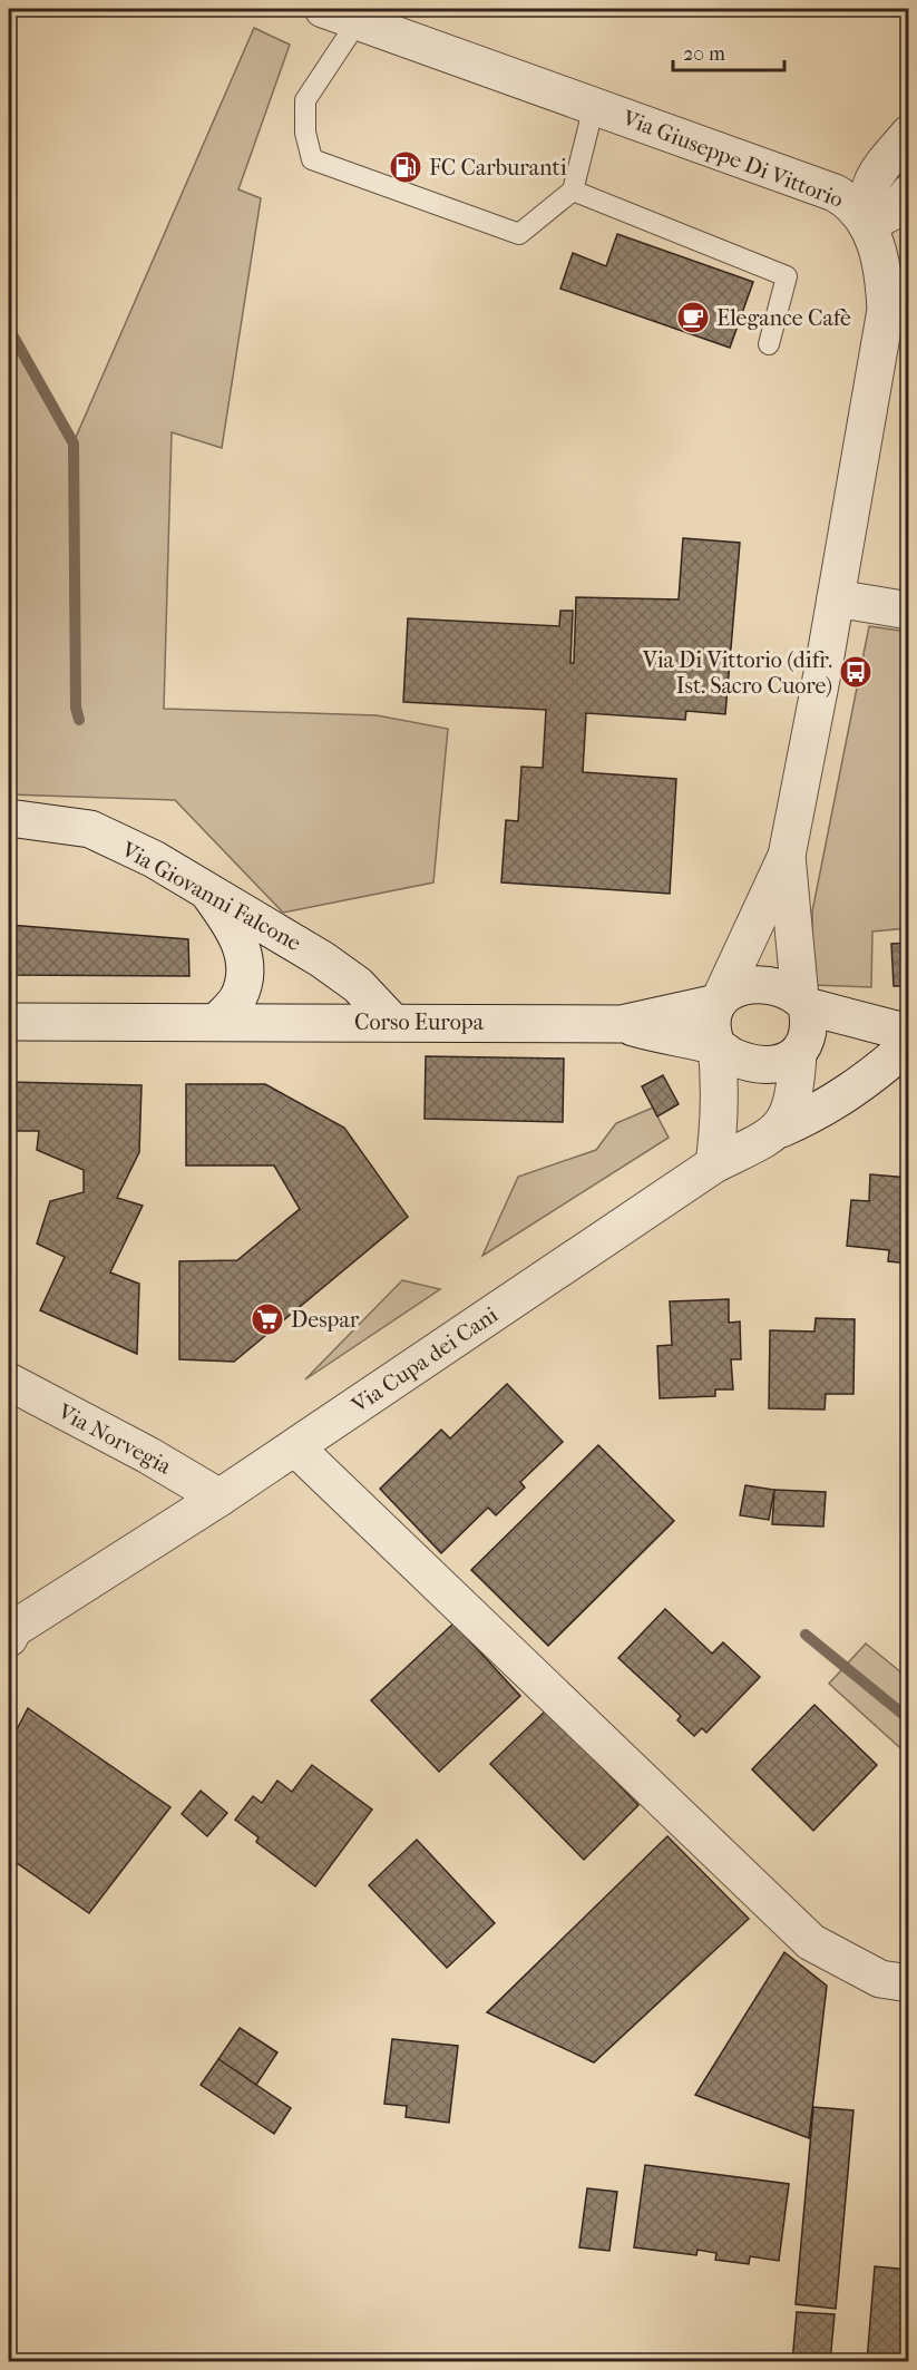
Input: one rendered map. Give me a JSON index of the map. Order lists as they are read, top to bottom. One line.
{"streets":{"street":["Via Giuseppe Di Vittorio","Via Giovanni Falcone","Corso Europa","Via Cupa dei Cani","Via Norvegia"]},"crossings":[["Via Giovanni Falcone","Corso Europa"],["Via Cupa dei Cani","Via Norvegia"]],"places":{"fuel station":["FC Carburanti"],"cafe":["Elegance Cafè"],"bus stop":["Via Di Vittorio (difr. Ist. Sacro Cuore)"],"supermarket":["Despar"]},"scale_bar":"20 m"}
